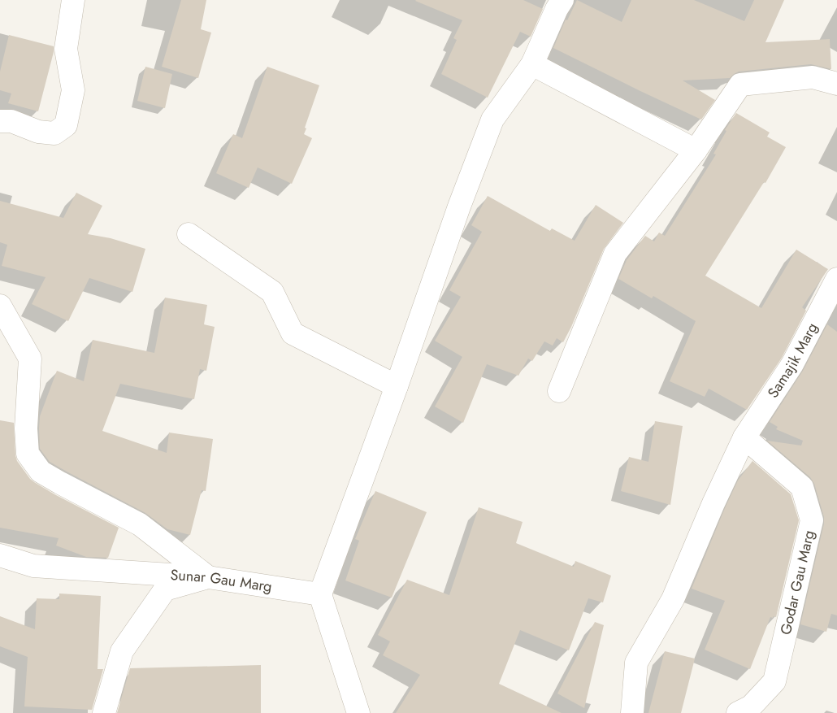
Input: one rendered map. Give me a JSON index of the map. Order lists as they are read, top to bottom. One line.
{"streets":{"street":["Samajik Marg","Sunar Gau Marg","Godar Gau Marg"]},"crossings":[["Samajik Marg","Godar Gau Marg"]]}
